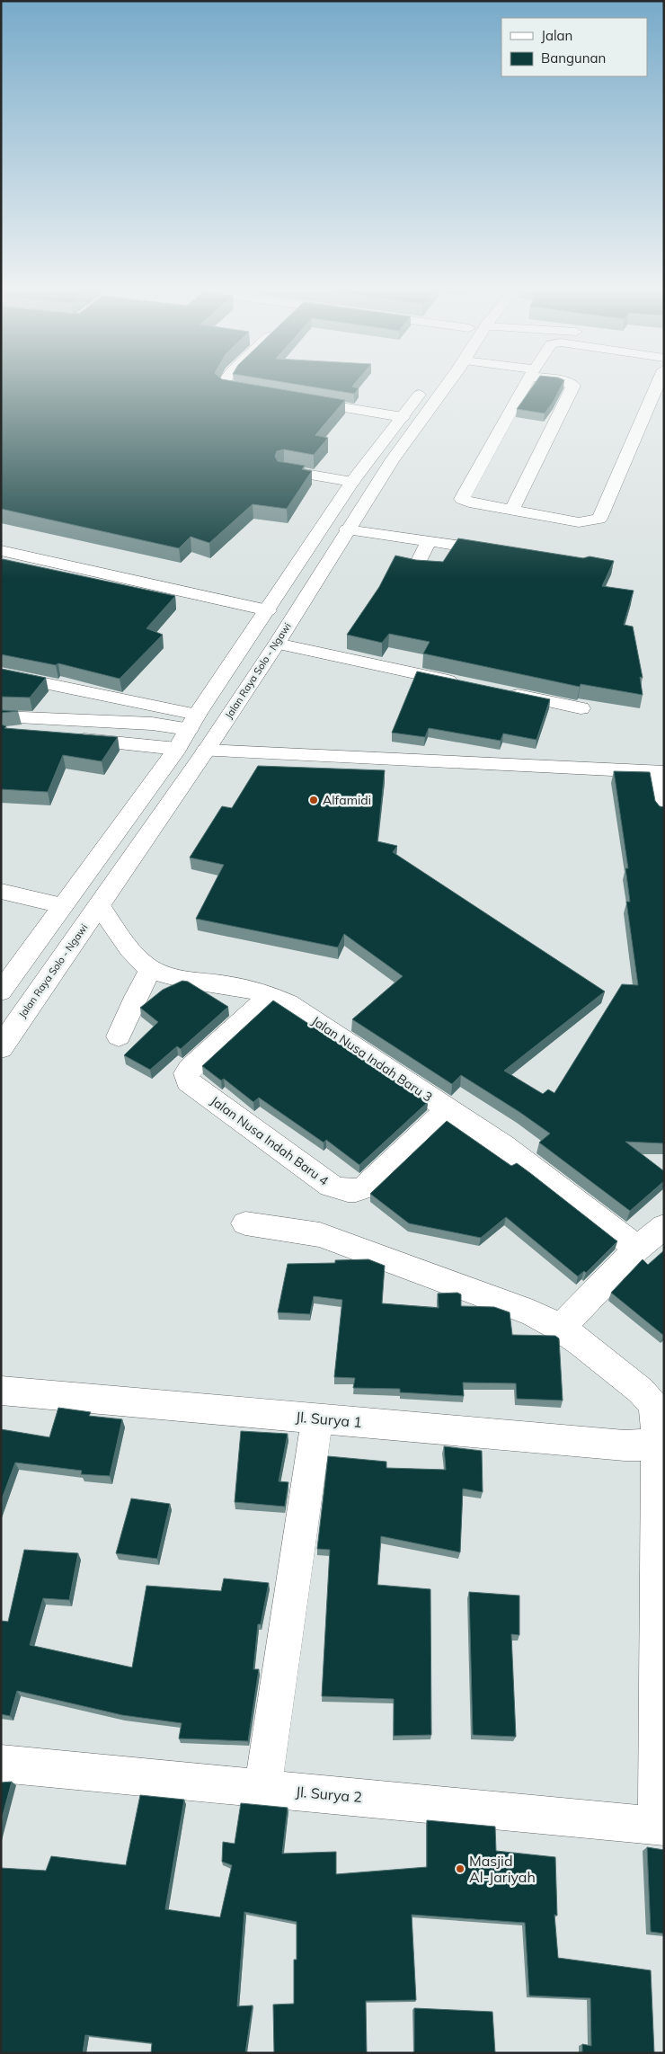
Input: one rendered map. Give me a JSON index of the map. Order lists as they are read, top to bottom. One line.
{"streets":{"main road":["Jalan Raya Solo - Ngawi","Jalan Nusa Indah Baru 3","Jalan Nusa Indah Baru 4","Jl. Surya 1","Jl. Surya 2"]},"crossings":[["Jalan Raya Solo - Ngawi","Jalan Nusa Indah Baru 3"],["Jalan Nusa Indah Baru 3","Jalan Nusa Indah Baru 4"]],"places":["Alfamidi","Masjid Al-Jariyah"],"legend":["Jalan","Bangunan"]}
